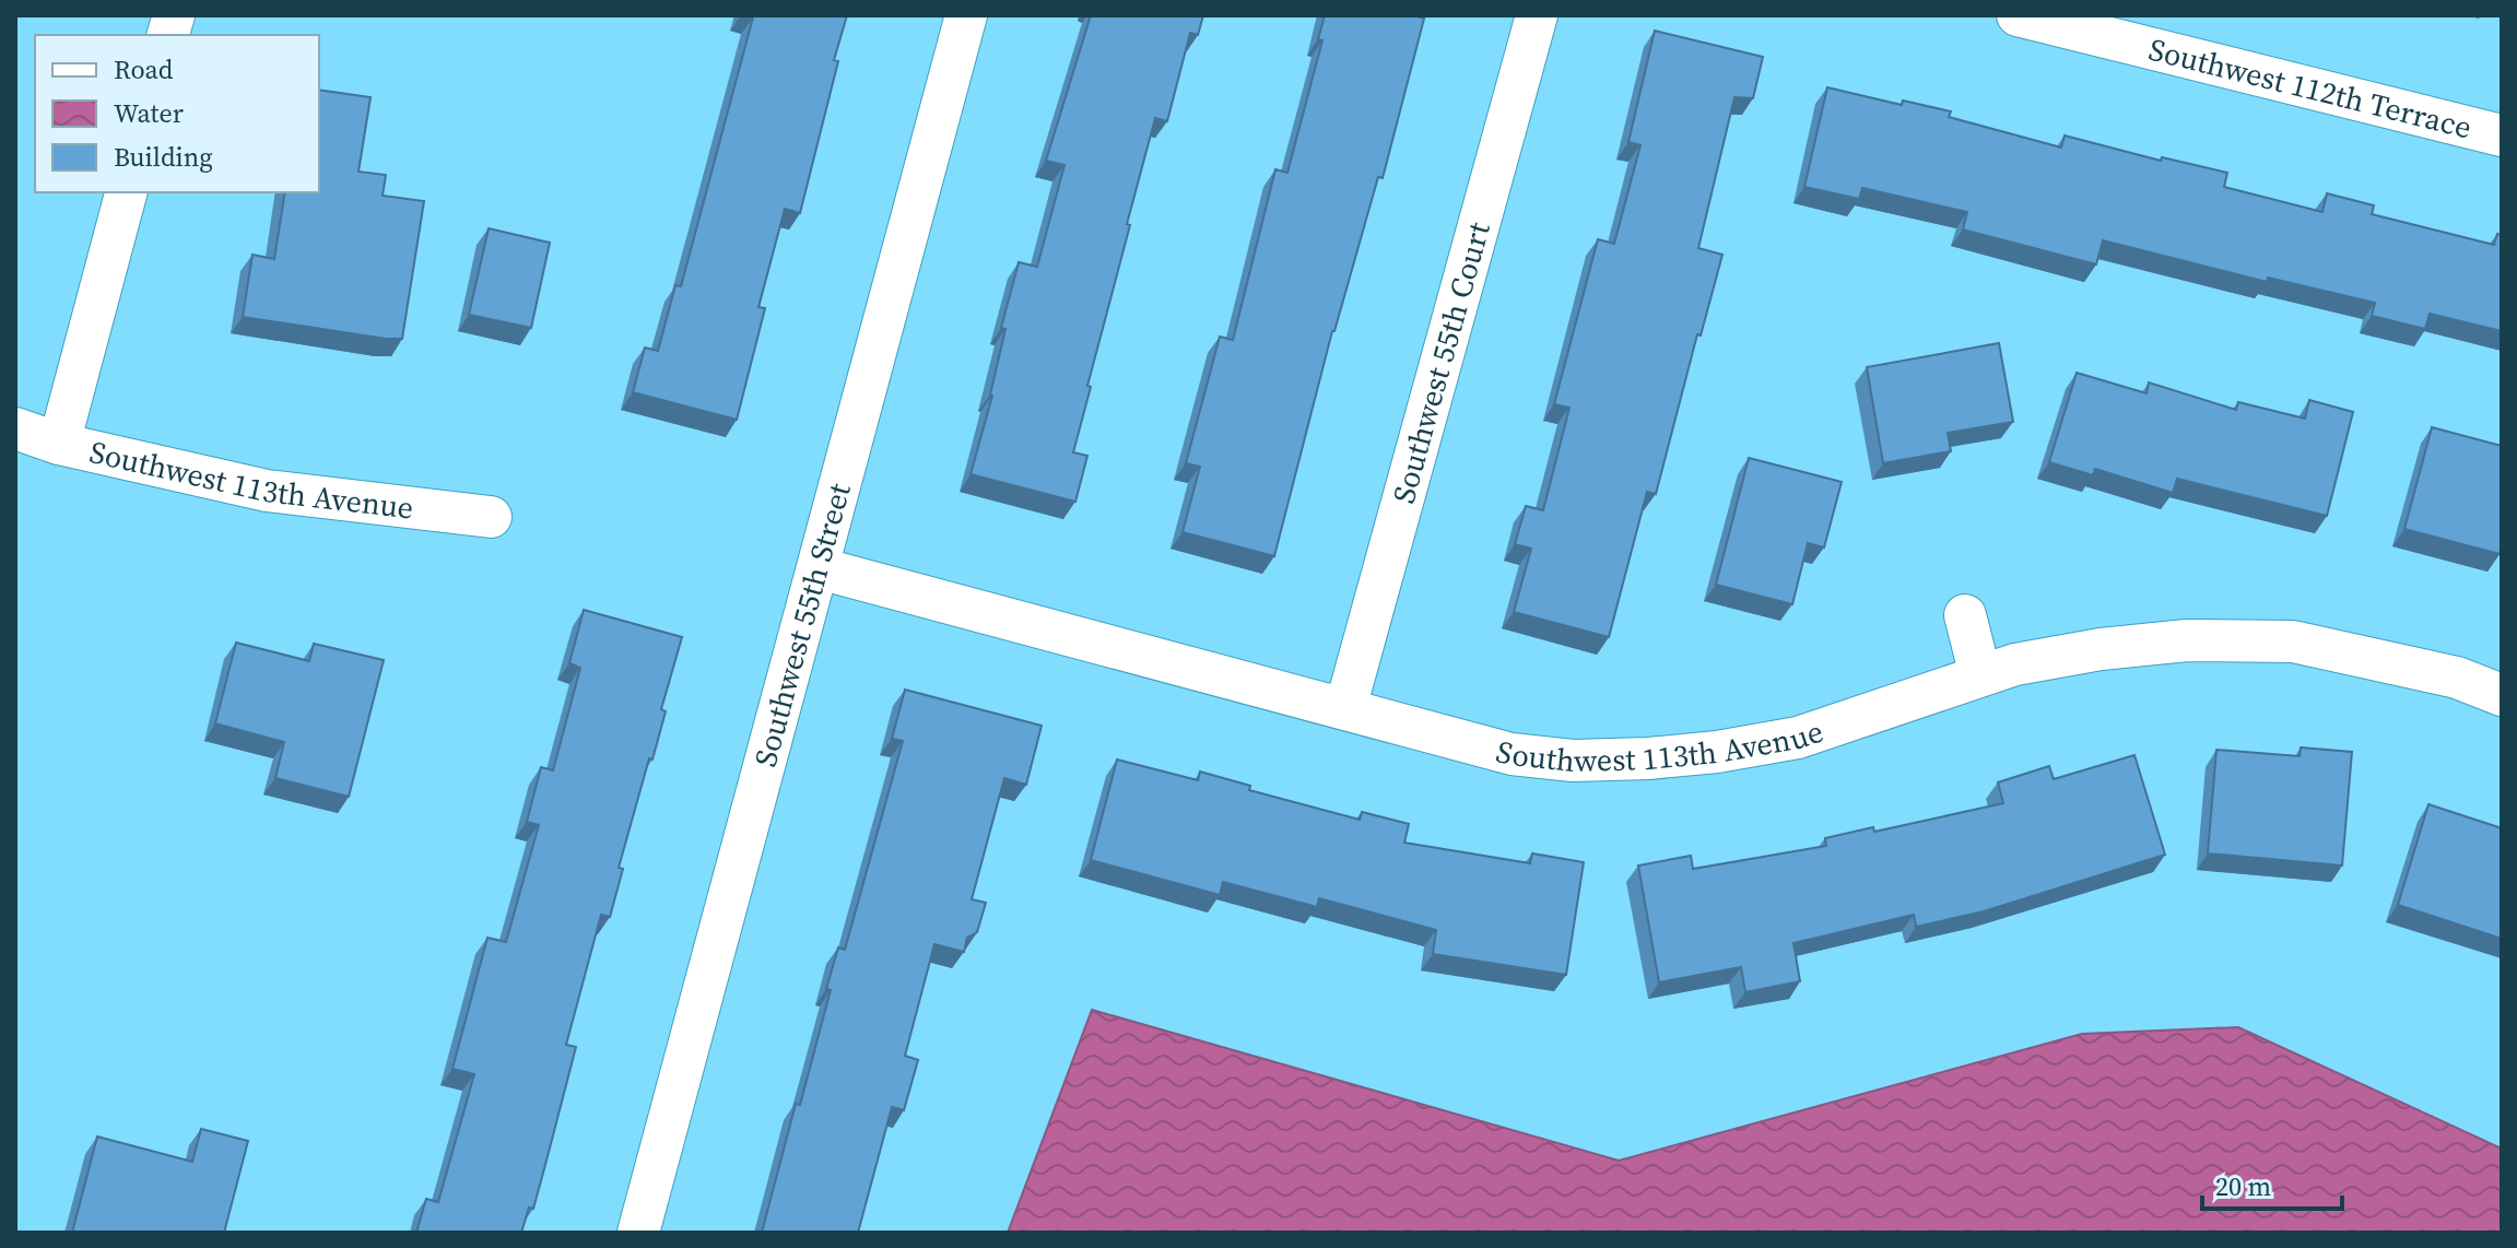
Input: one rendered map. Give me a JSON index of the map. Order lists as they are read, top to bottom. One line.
{"streets":{"street":["Southwest 112th Terrace","Southwest 55th Court","Southwest 113th Avenue","Southwest 55th Street"]},"crossings":[["Southwest 55th Court","Southwest 113th Avenue"],["Southwest 113th Avenue","Southwest 55th Street"]],"legend":["Road","Water","Building"],"scale_bar":"20 m"}
